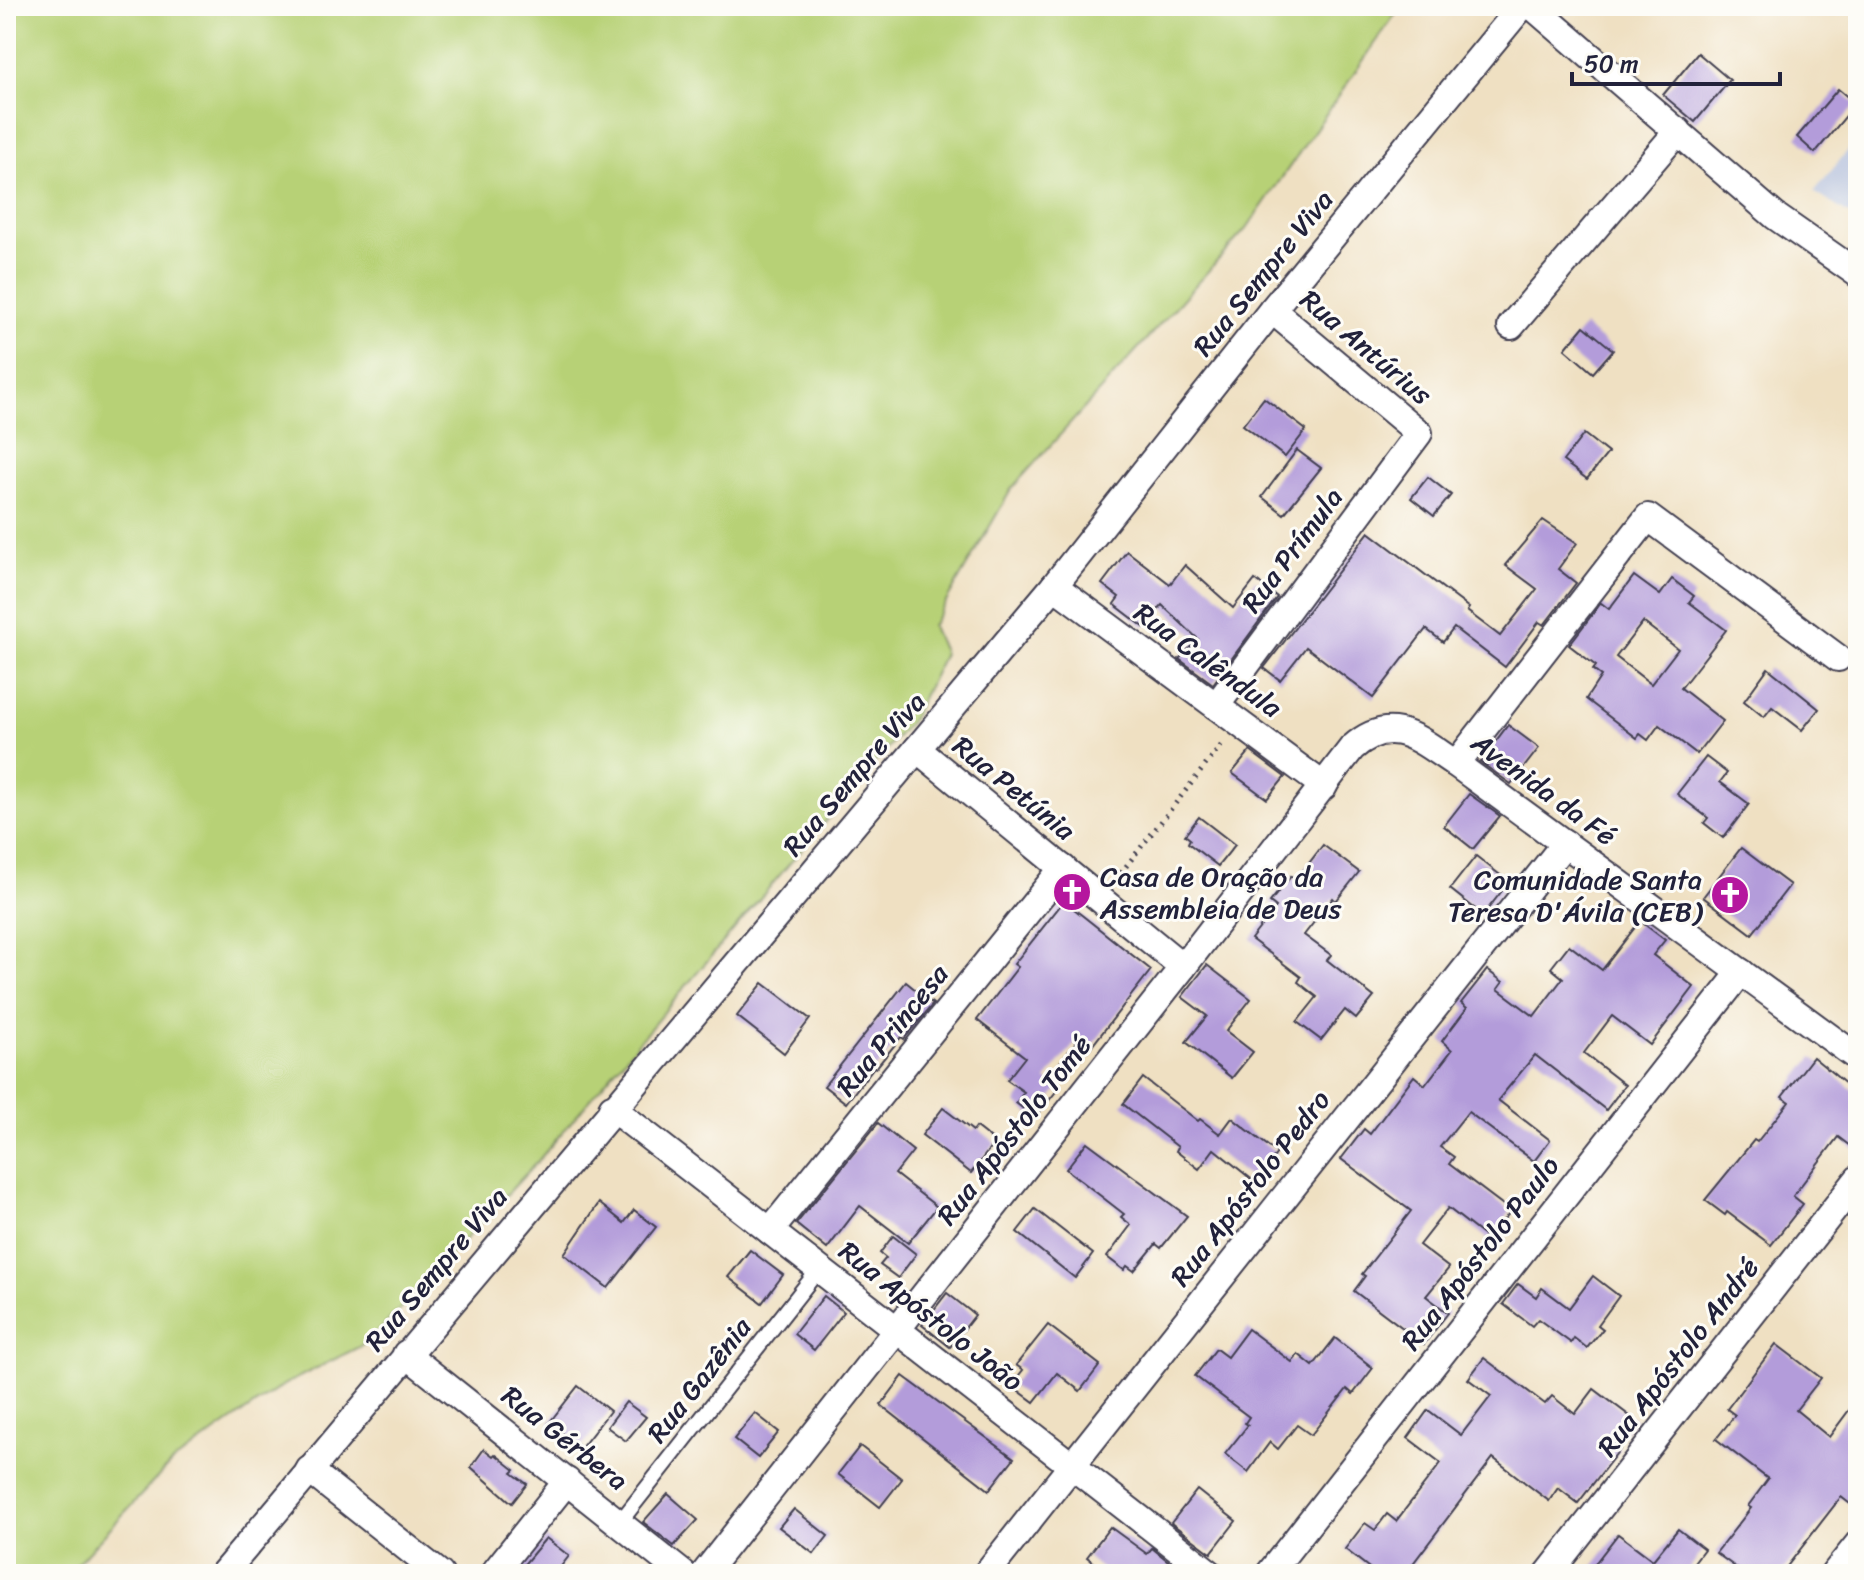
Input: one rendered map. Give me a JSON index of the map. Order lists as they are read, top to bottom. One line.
{"streets":{"street":["Rua Sempre Viva","Rua Antúrius","Rua Prímula","Rua Calêndula","Rua Petúnia","Avenida da Fé","Rua Princesa","Rua Apóstolo Tomé","Rua Apóstolo Pedro","Rua Apóstolo Paulo","Rua Apóstolo João","Rua Apóstolo André","Rua Gérbera"],"lane":["Rua Gazênia"]},"crossings":[["Rua Sempre Viva","Rua Antúrius"],["Rua Sempre Viva","Rua Calêndula"],["Rua Sempre Viva","Rua Petúnia"],["Rua Sempre Viva","Rua Apóstolo João"],["Rua Sempre Viva","Rua Gérbera"],["Rua Antúrius","Rua Prímula"],["Rua Prímula","Rua Calêndula"],["Rua Calêndula","Rua Apóstolo Tomé"],["Rua Petúnia","Rua Princesa"],["Rua Petúnia","Rua Apóstolo Tomé"],["Avenida da Fé","Rua Apóstolo Tomé"],["Avenida da Fé","Rua Apóstolo Pedro"],["Avenida da Fé","Rua Apóstolo Paulo"],["Rua Princesa","Rua Apóstolo João"],["Rua Apóstolo Tomé","Rua Apóstolo João"],["Rua Apóstolo Pedro","Rua Apóstolo João"],["Rua Apóstolo João","Rua Gazênia"],["Rua Gazênia","Rua Gérbera"]],"places":{"church":["Casa de Oração da Assembleia de Deus","Comunidade Santa Teresa D'Ávila (CEB)"]},"scale_bar":"50 m"}
